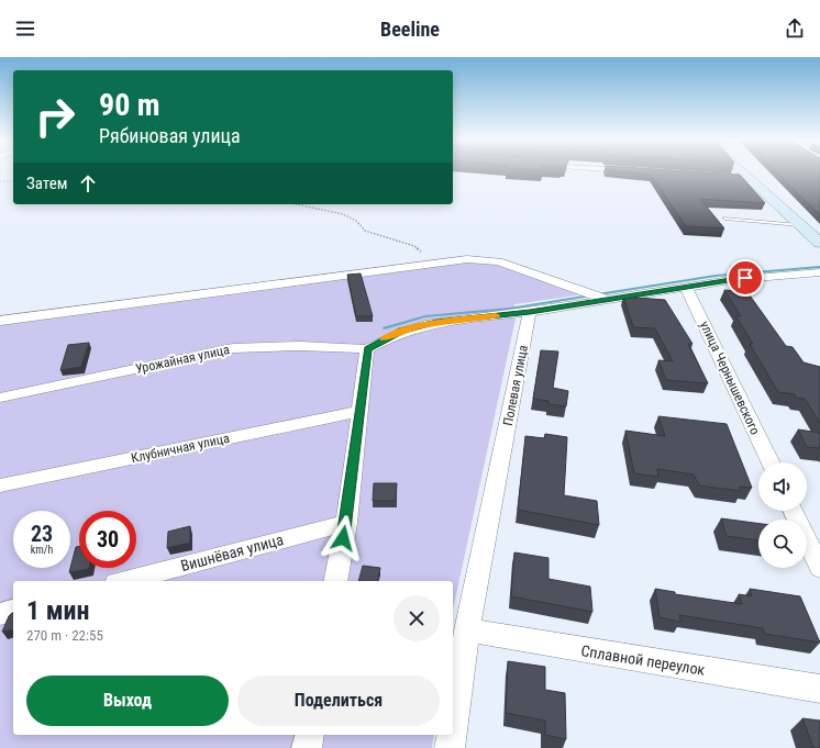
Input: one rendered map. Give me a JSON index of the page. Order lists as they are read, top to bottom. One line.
{"streets":{"street":["Урожайная улица","улица Чернышевского","Полевая улица","Клубничная улица","Вишнёвая улица","Сплавной переулок"]},"crossings":[["Полевая улица","Сплавной переулок"]],"page":{"header":"Beeline","turn":["90 m","Рябиновая улица"],"then":"Затем","speed":"23 km/h","limit":"30","heading":["1 мин","270 m · 22:55"],"buttons":["Выход","Поделиться"]}}
